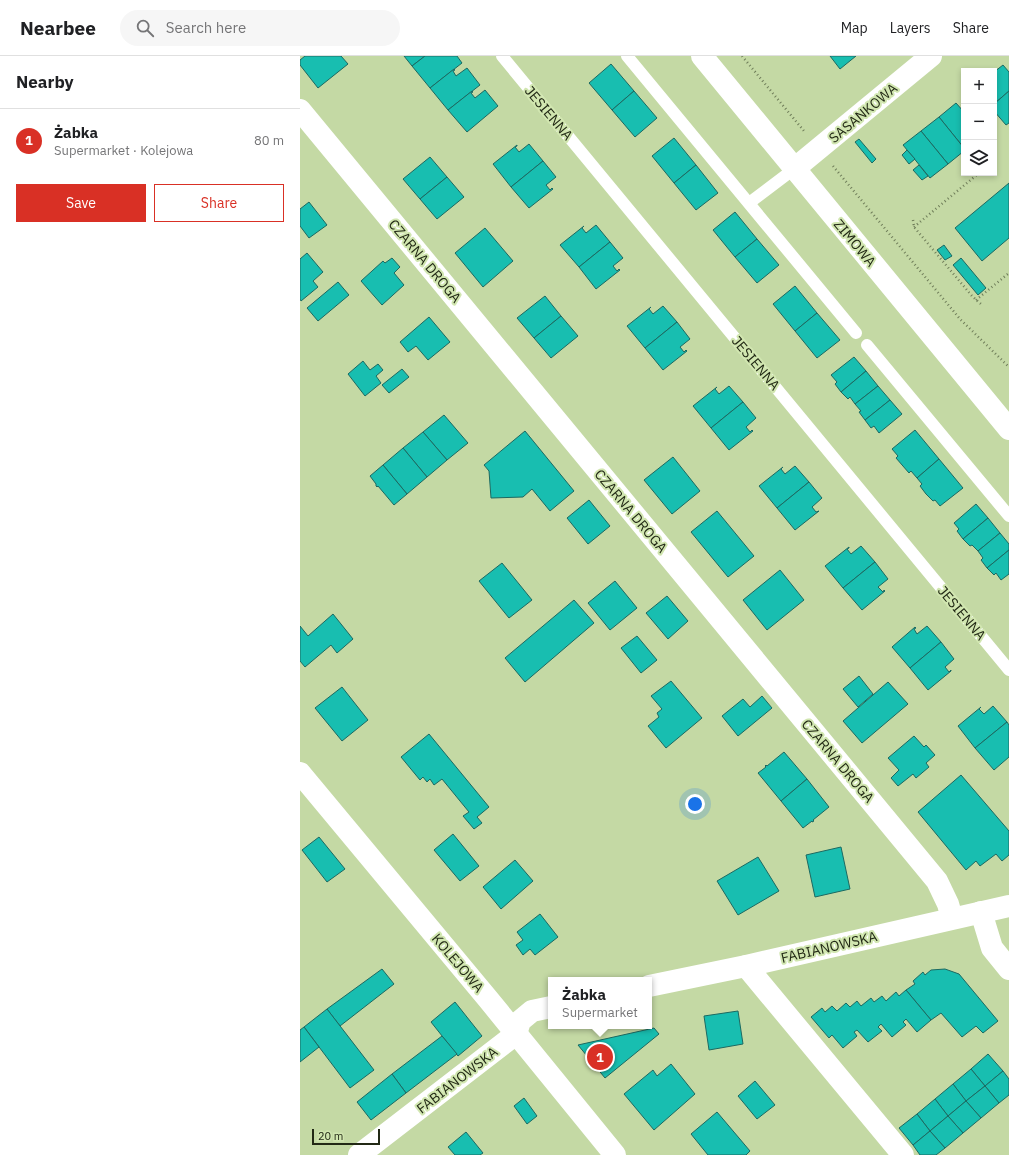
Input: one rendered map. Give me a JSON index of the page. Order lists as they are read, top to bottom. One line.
{"streets":{"street":["SASANKOWA","ZIMOWA","CZARNA DROGA","FABIANOWSKA","KOLEJOWA"],"lane":["JESIENNA"]},"crossings":[["SASANKOWA","ZIMOWA"],["CZARNA DROGA","FABIANOWSKA"],["FABIANOWSKA","KOLEJOWA"]],"scale_bar":"20 m","page":{"header":"Nearbee","search":"Search here","nav":["Map","Layers","Share"],"heading":"Nearby","map_buttons":["+","−"],"list":[{"mark":"1","name":"Żabka","note":"Supermarket · Kolejowa","value":"80 m"}],"buttons":["Save","Share"],"popup":["Żabka","Supermarket"],"pins":"1","scale":"20 m"}}
